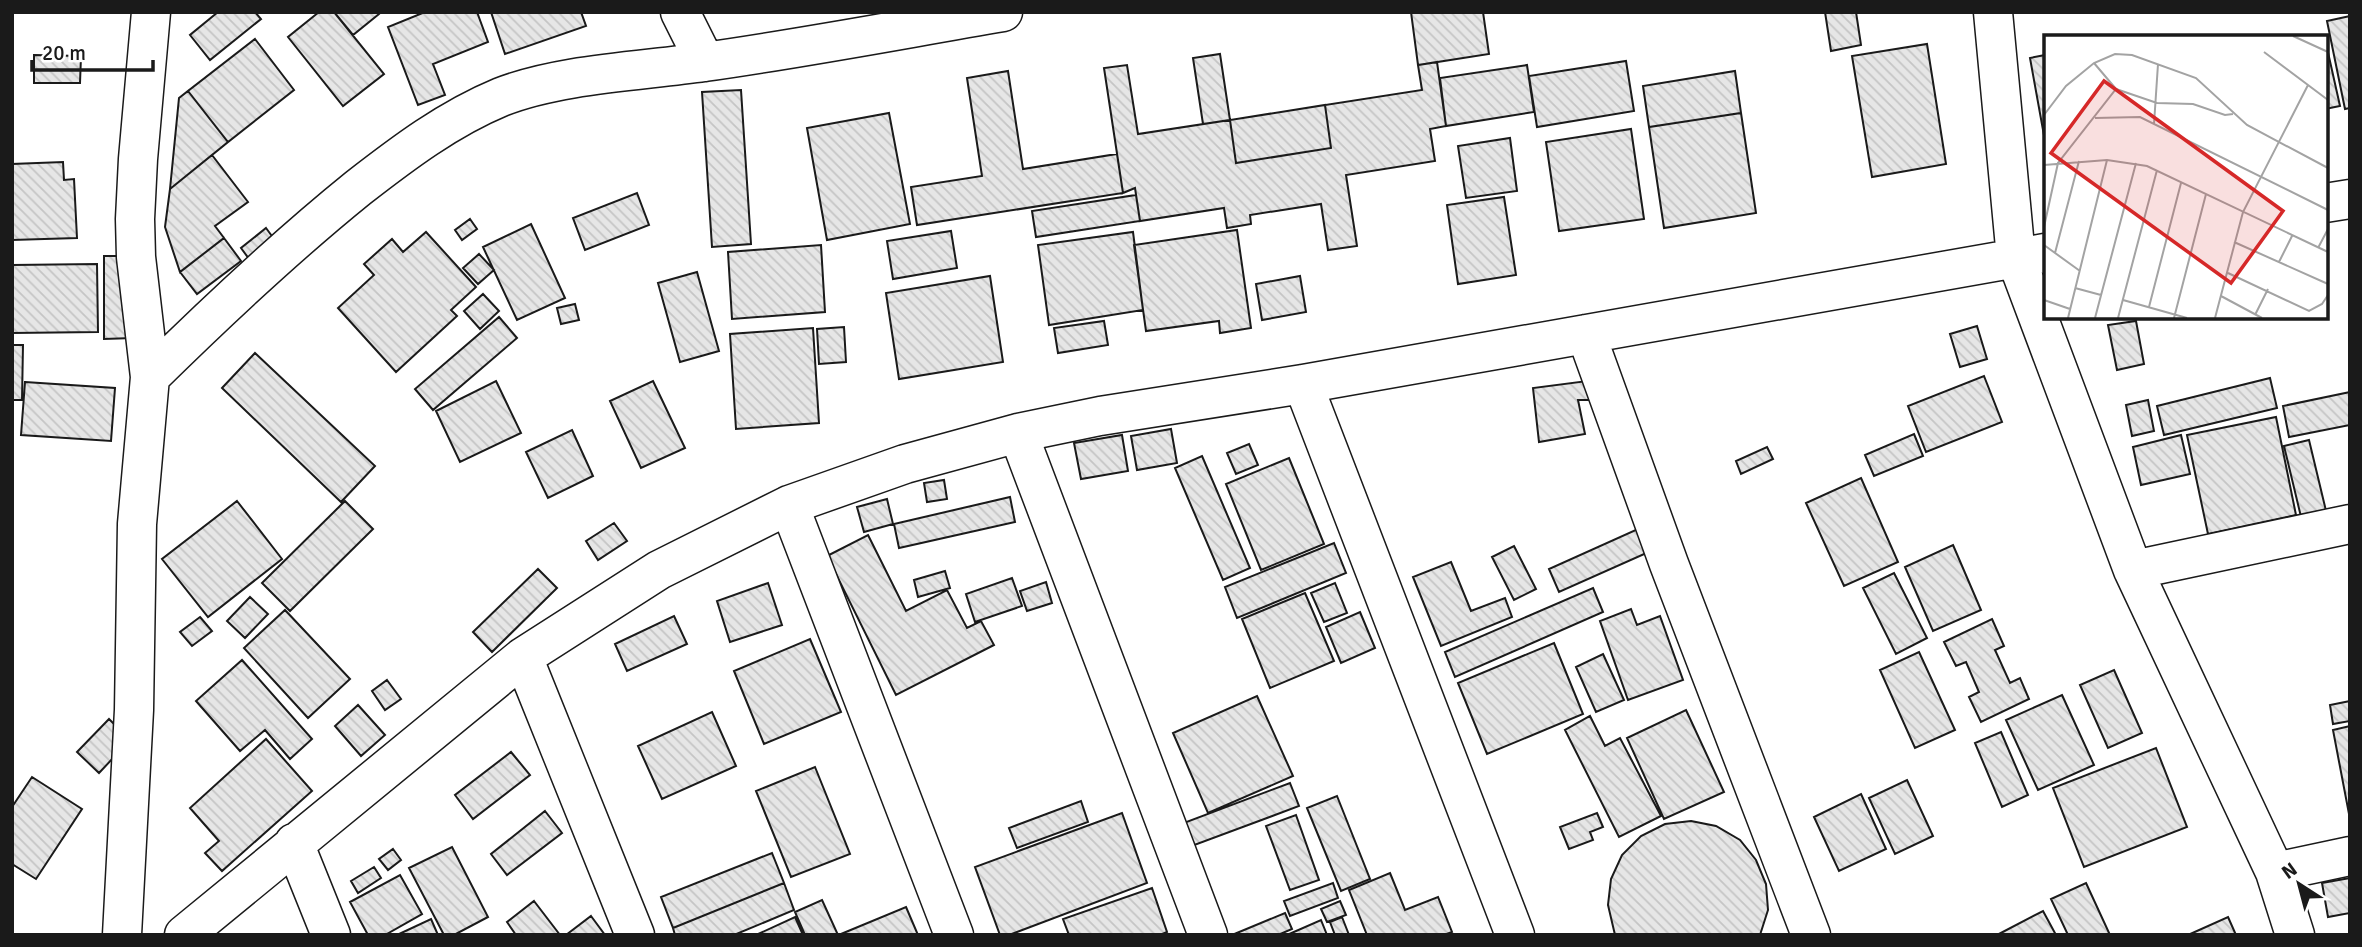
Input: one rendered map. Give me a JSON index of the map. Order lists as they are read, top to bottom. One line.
{"scale_bar":"20 m","north":"top left"}
